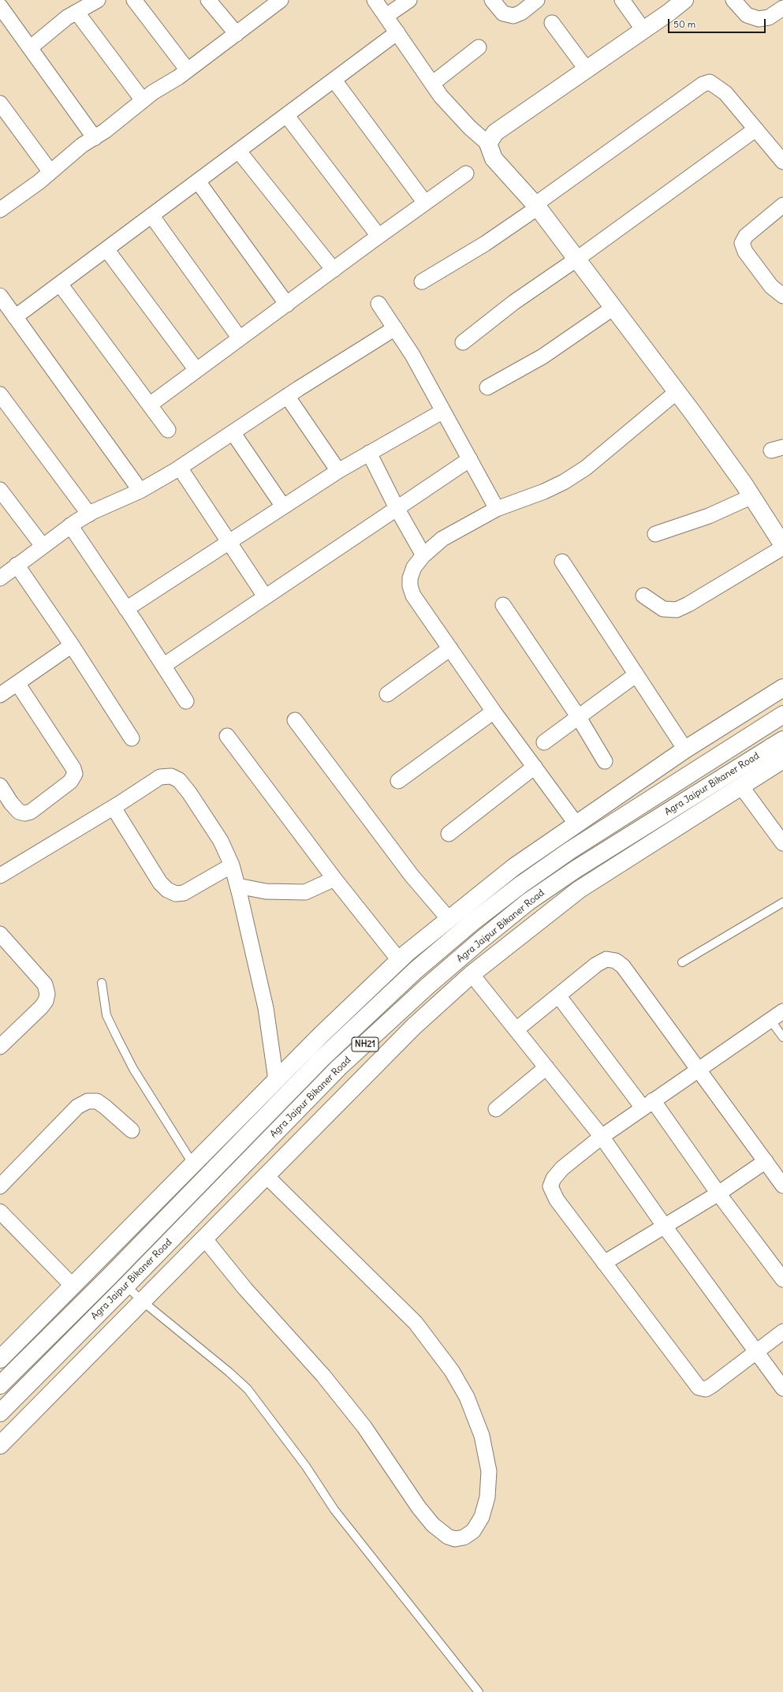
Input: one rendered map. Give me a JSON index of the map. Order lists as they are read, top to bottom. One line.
{"streets":{"main road":["Agra Jaipur Bikaner Road","NH21"]},"scale_bar":"50 m"}
